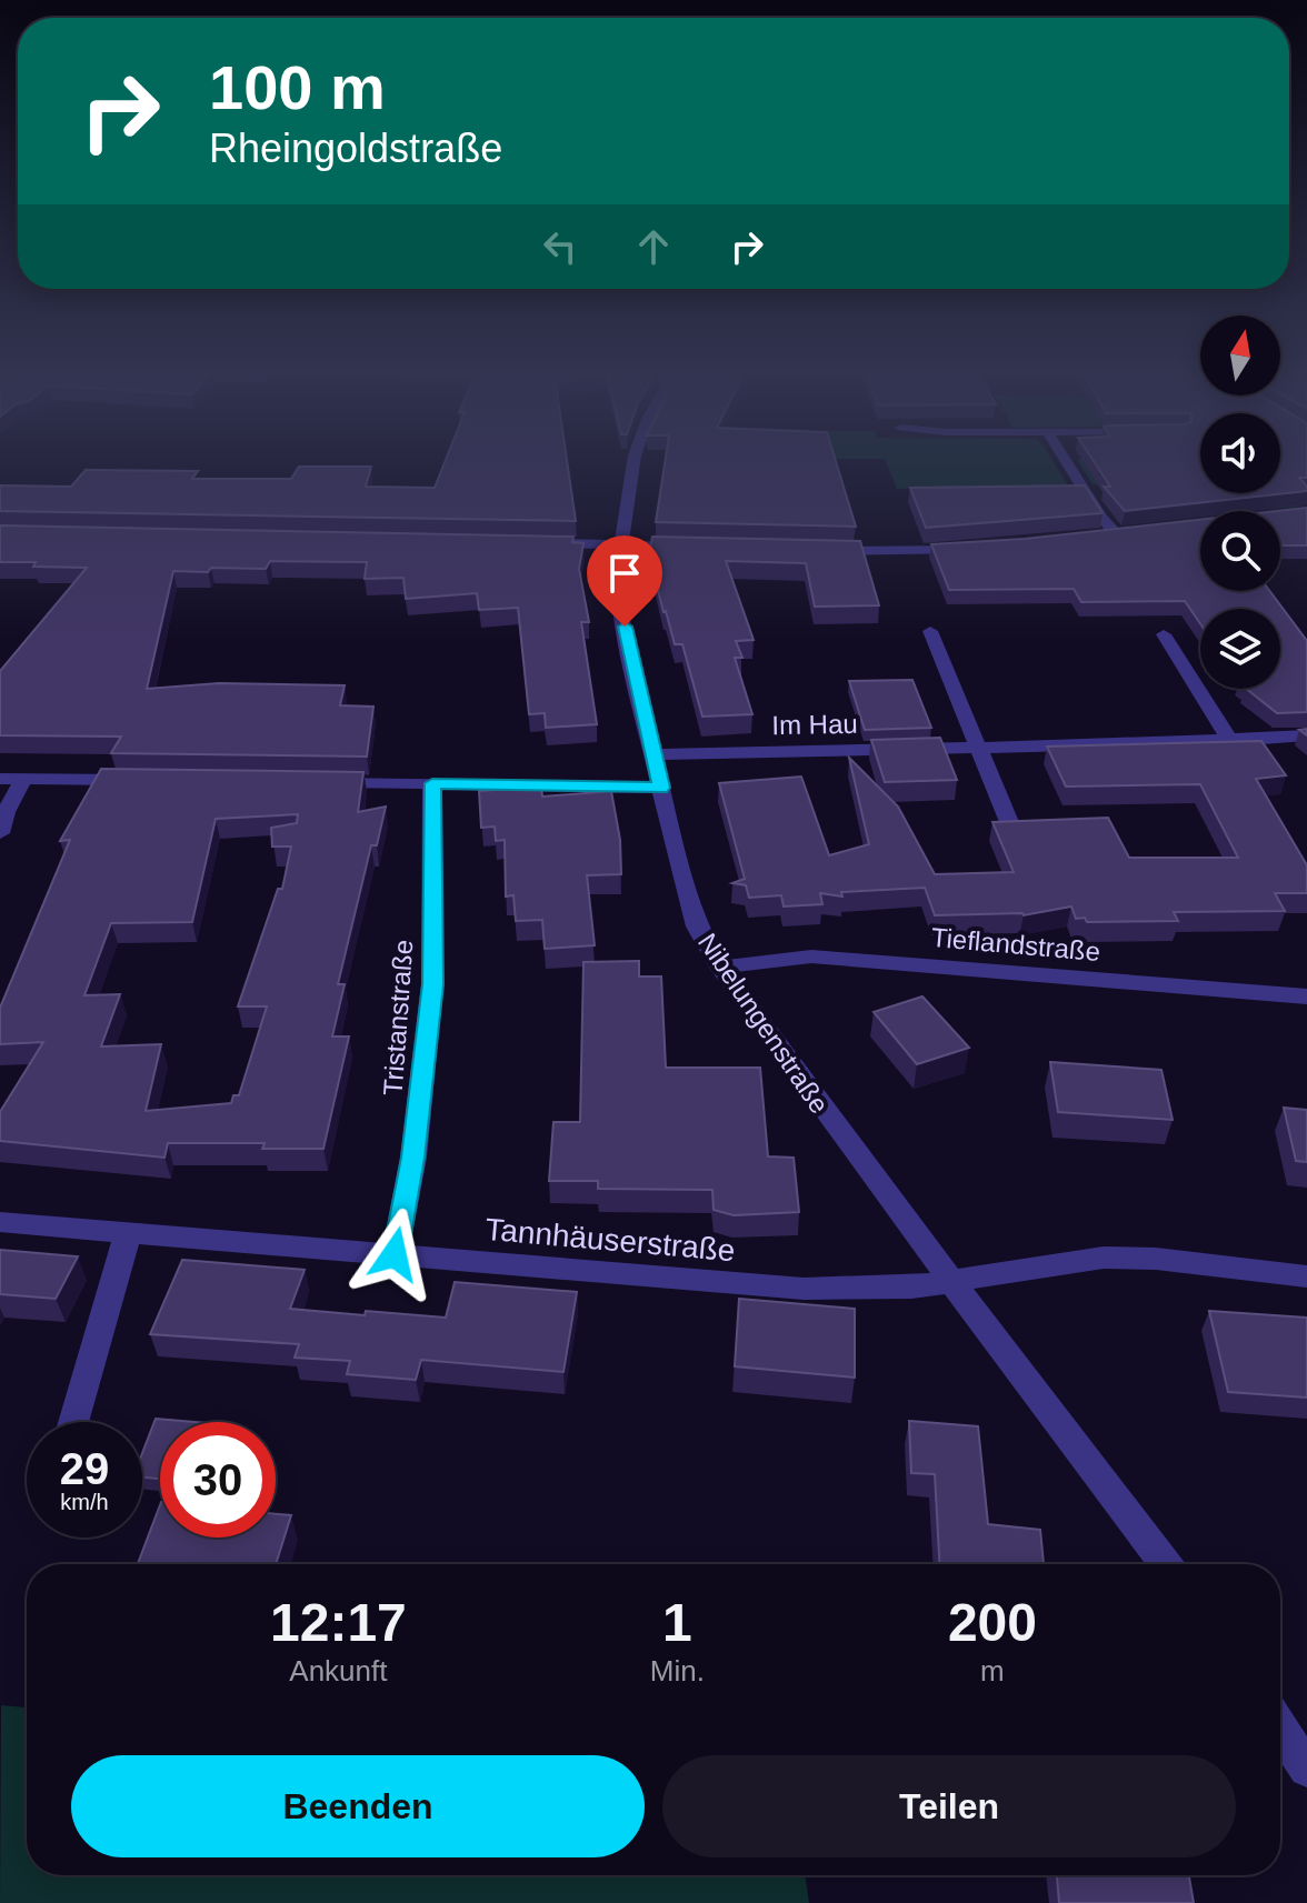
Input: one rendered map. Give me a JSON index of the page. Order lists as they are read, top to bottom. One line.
{"streets":{"street":["Im Hau","Tieflandstraße","Tristanstraße","Nibelungenstraße","Tannhäuserstraße"]},"crossings":[["Im Hau","Nibelungenstraße"],["Tieflandstraße","Nibelungenstraße"],["Tristanstraße","Tannhäuserstraße"],["Nibelungenstraße","Tannhäuserstraße"]],"north":"top","page":{"turn":["100 m","Rheingoldstraße"],"speed":"29 km/h","limit":"30","eta":["12:17","Ankunft","1","Min.","200","m"],"buttons":["Beenden","Teilen"]}}
